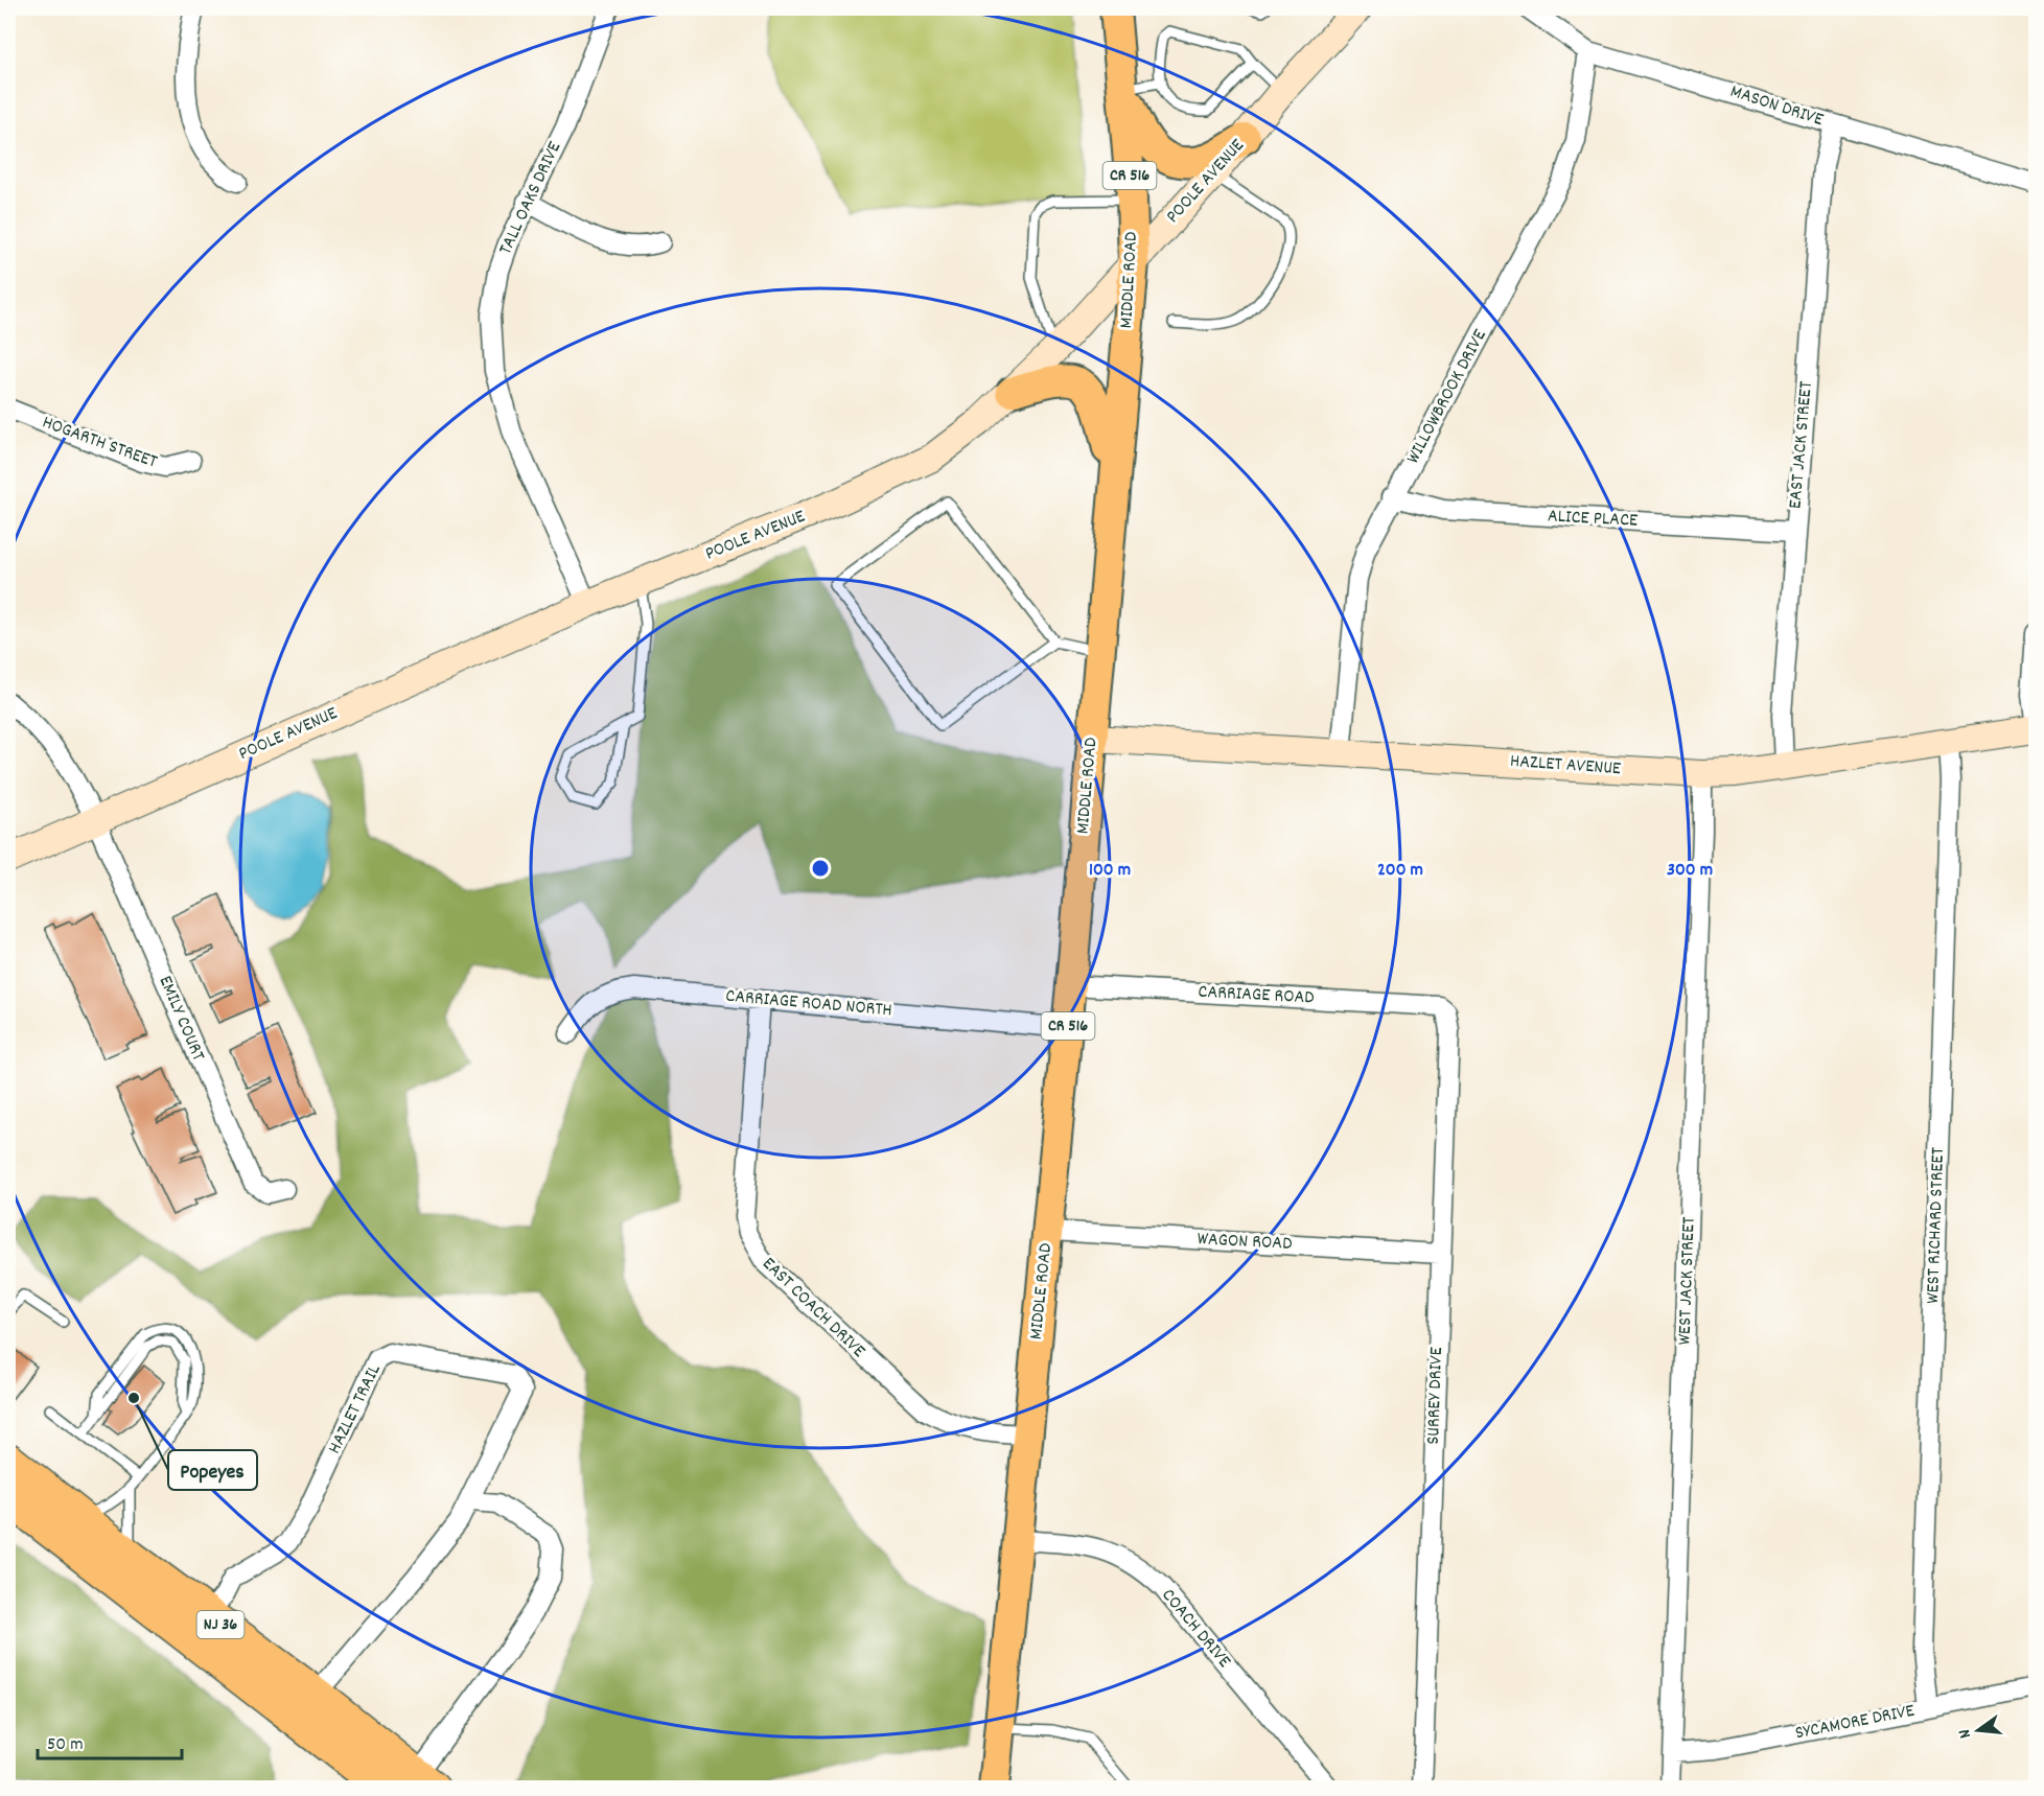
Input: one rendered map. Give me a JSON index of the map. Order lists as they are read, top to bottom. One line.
{"streets":{"highway":["NJ 36"],"main road":["CR 516","MIDDLE ROAD"],"street":["MASON DRIVE","POOLE AVENUE","TALL OAKS DRIVE","WILLOWBROOK DRIVE","HOGARTH STREET","EAST JACK STREET","ALICE PLACE","HAZLET AVENUE","CARRIAGE ROAD","CARRIAGE ROAD NORTH","EMILY COURT","WEST RICHARD STREET","WAGON ROAD","WEST JACK STREET","EAST COACH DRIVE","SURREY DRIVE","HAZLET TRAIL","COACH DRIVE","SYCAMORE DRIVE"]},"crossings":[["MASON DRIVE","WILLOWBROOK DRIVE"],["MASON DRIVE","EAST JACK STREET"],["POOLE AVENUE","TALL OAKS DRIVE"],["POOLE AVENUE","MIDDLE ROAD"],["POOLE AVENUE","EMILY COURT"],["MIDDLE ROAD","HAZLET AVENUE"],["MIDDLE ROAD","CARRIAGE ROAD"],["MIDDLE ROAD","CARRIAGE ROAD NORTH"],["MIDDLE ROAD","WAGON ROAD"],["MIDDLE ROAD","EAST COACH DRIVE"],["MIDDLE ROAD","COACH DRIVE"],["WILLOWBROOK DRIVE","ALICE PLACE"],["WILLOWBROOK DRIVE","HAZLET AVENUE"],["EAST JACK STREET","ALICE PLACE"],["EAST JACK STREET","HAZLET AVENUE"],["HAZLET AVENUE","WEST RICHARD STREET"],["HAZLET AVENUE","WEST JACK STREET"],["CARRIAGE ROAD","SURREY DRIVE"],["CARRIAGE ROAD NORTH","EAST COACH DRIVE"],["WEST RICHARD STREET","SYCAMORE DRIVE"],["WAGON ROAD","SURREY DRIVE"],["WEST JACK STREET","SYCAMORE DRIVE"],["HAZLET TRAIL","NJ 36"]],"places":["Popeyes"],"scale_bar":"50 m","north":"left","rings":["100 m","200 m","300 m"]}
